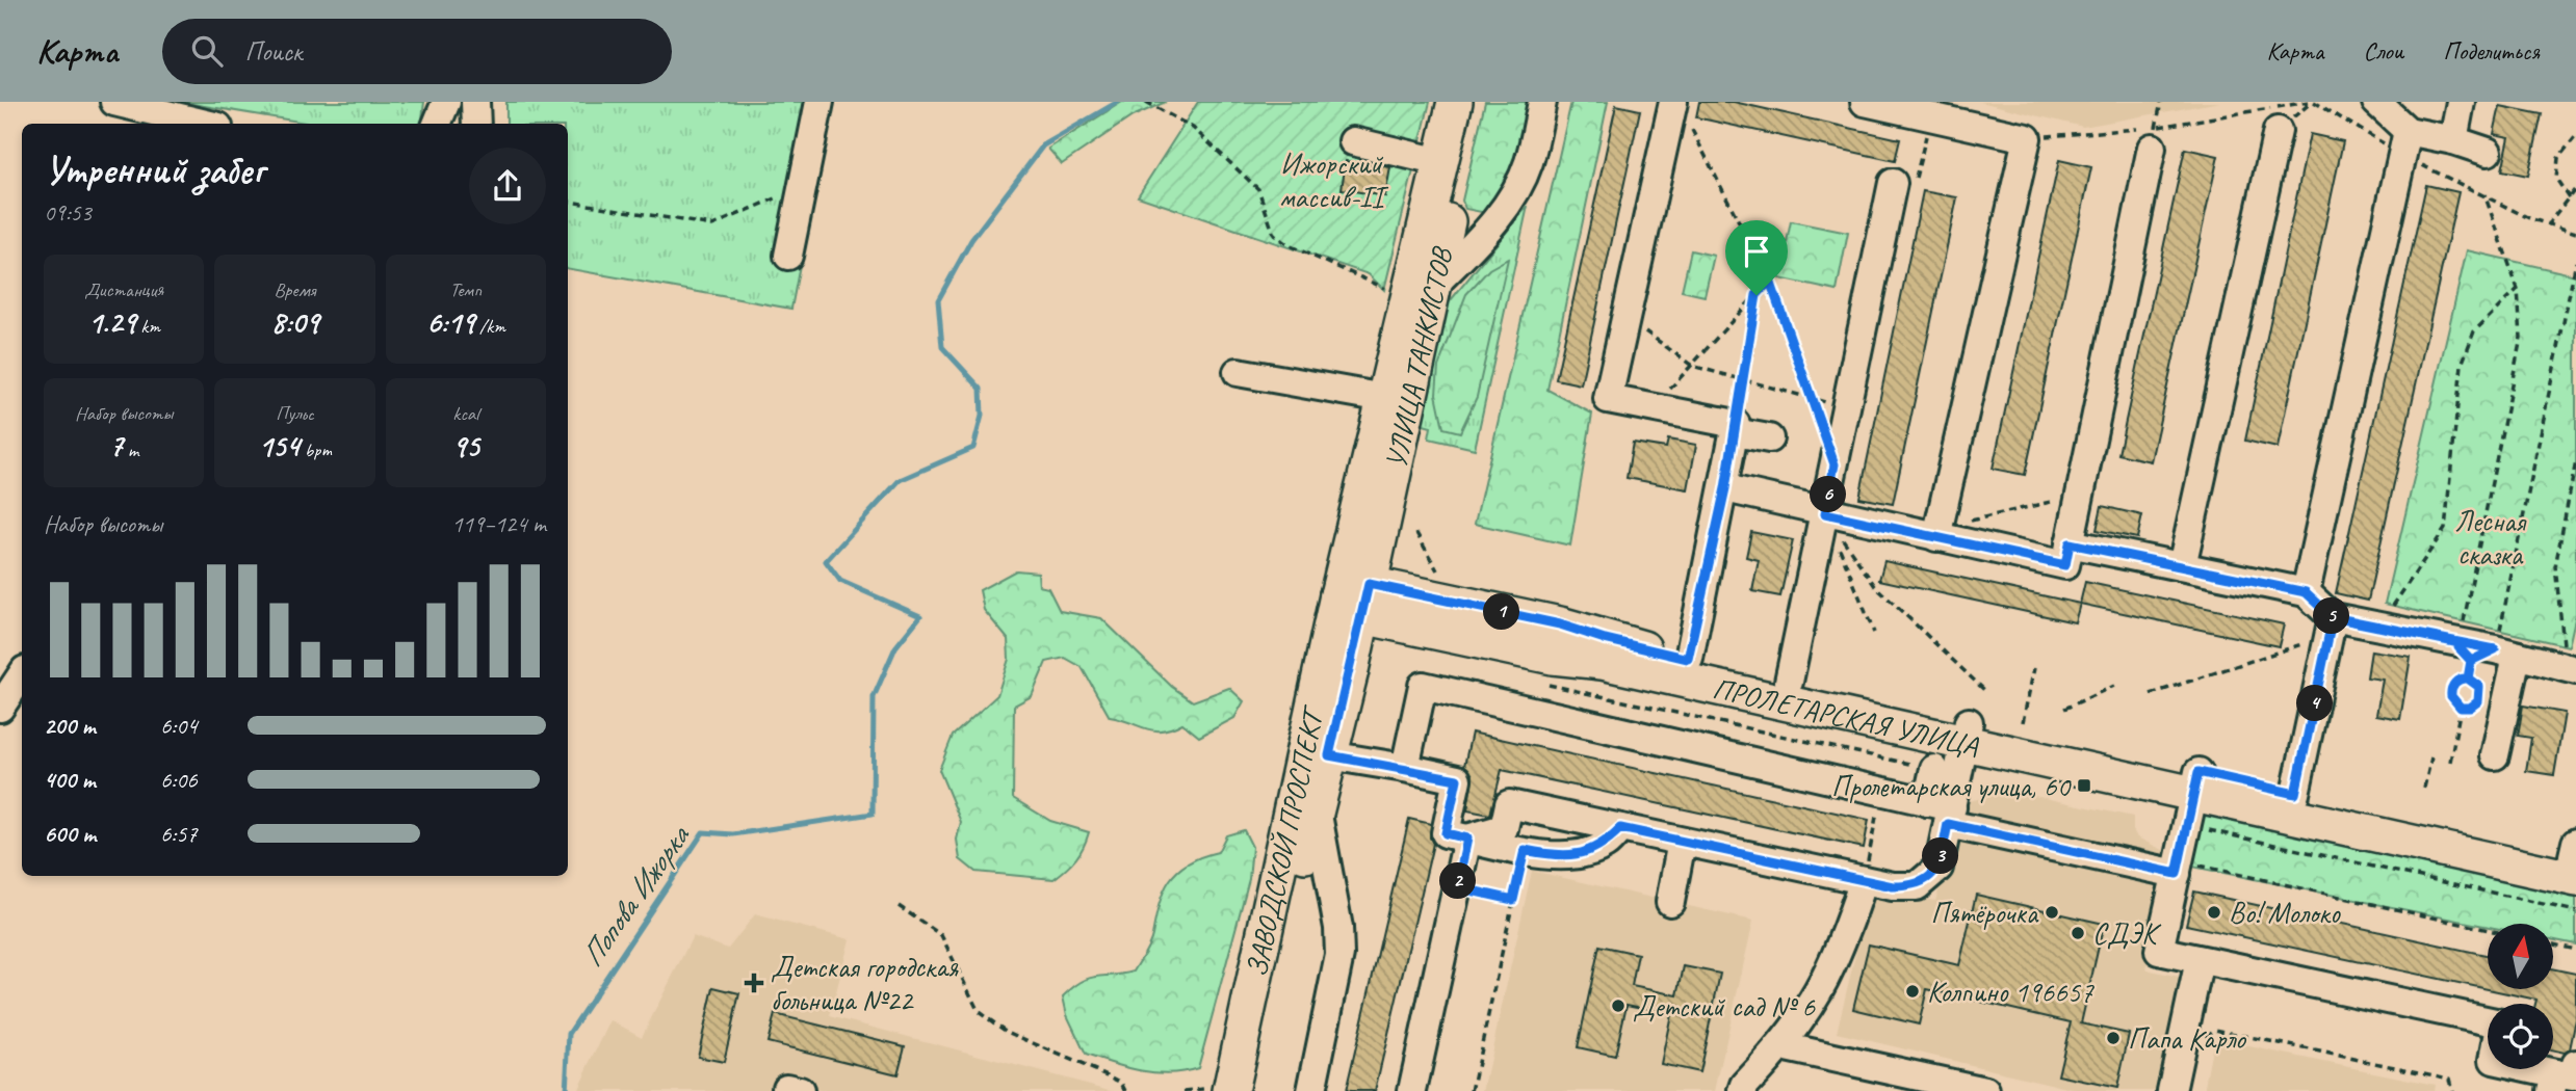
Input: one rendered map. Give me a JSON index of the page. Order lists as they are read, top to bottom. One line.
{"streets":{"main road":["УЛИЦА ТАНКИСТОВ","ПРОЛЕТАРСКАЯ УЛИЦА","ЗАВОДСКОЙ ПРОСПЕКТ"]},"crossings":[["УЛИЦА ТАНКИСТОВ","ПРОЛЕТАРСКАЯ УЛИЦА"],["УЛИЦА ТАНКИСТОВ","ЗАВОДСКОЙ ПРОСПЕКТ"],["ПРОЛЕТАРСКАЯ УЛИЦА","ЗАВОДСКОЙ ПРОСПЕКТ"]],"water":["Попова Ижорка"],"parks":["Ижорский массив-II","Лесная сказка"],"places":{"transit":["Пролетарская улица, 60"],"other":["Пятёрочка","Во! Молоко","СДЭК","Колпино 196657","Детский сад № 6","Папа Карло"],"health":["Детская городская больница №22"]},"north":"top","page":{"header":"Карта","search":"Поиск","nav":["Карта","Слои","Поделиться"],"heading":["Утренний забег","09:53"],"stats":[["Дистанция","1.29 km"],["Время","8:09"],["Темп","6:19 /km"],["Набор высоты","7 m"],["Пульс","154 bpm"],["kcal","95"]],"pins":["6","1","5","4","3","2"],"chart":["Набор высоты","119–124 m"],"list":[{"name":"200 m","note":"6:04"},{"name":"400 m","note":"6:06"},{"name":"600 m","note":"6:57"}]}}
